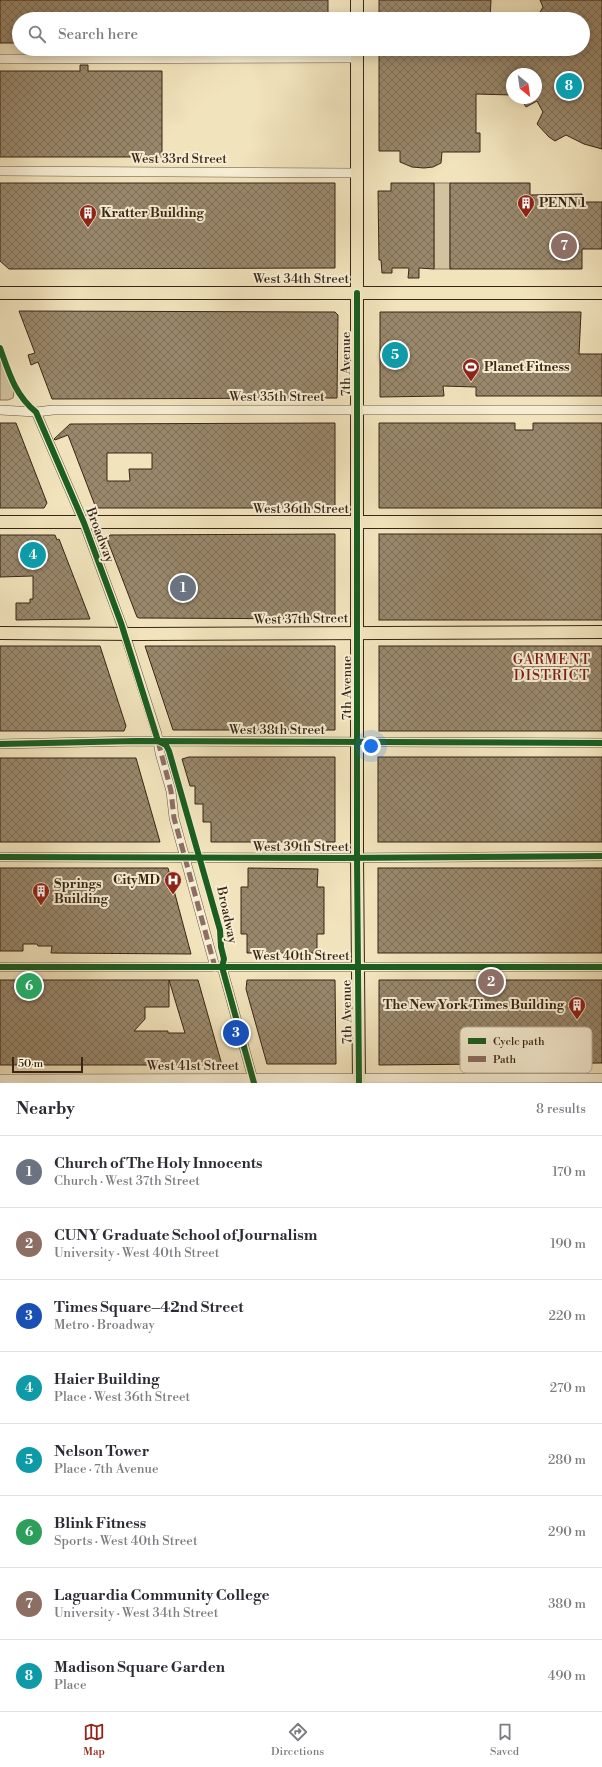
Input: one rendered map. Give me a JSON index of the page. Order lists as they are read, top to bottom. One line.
{"streets":{"main road":["West 34th Street","7th Avenue","West 36th Street","West 37th Street"],"street":["West 33rd Street","West 35th Street","Broadway","West 38th Street","West 39th Street","West 40th Street","West 41st Street"]},"crossings":[["West 33rd Street","7th Avenue"],["West 34th Street","7th Avenue"],["7th Avenue","West 35th Street"],["7th Avenue","West 36th Street"],["7th Avenue","West 37th Street"],["7th Avenue","West 38th Street"],["7th Avenue","West 39th Street"],["7th Avenue","West 40th Street"],["7th Avenue","West 41st Street"],["West 35th Street","Broadway"],["West 36th Street","Broadway"],["Broadway","West 37th Street"],["Broadway","West 38th Street"],["Broadway","West 39th Street"],["Broadway","West 40th Street"],["Broadway","West 41st Street"]],"districts":["GARMENT DISTRICT"],"places":{"building":["PENN 1","Kratter Building","Springs Building","The New York Times Building"],"sports":["Planet Fitness"],"hospital":["CityMD"]},"legend":["Cycle path","Path"],"scale_bar":"50 m","north":"bottom right","page":{"search":"Search here","pins":["8","7","5","4","1","2","6","3"],"scale":"50 m","heading":["Nearby","8 results"],"list":[{"mark":"1","name":"Church of The Holy Innocents","note":"Church · West 37th Street","value":"170 m"},{"mark":"2","name":"CUNY Graduate School of Journalism","note":"University · West 40th Street","value":"190 m"},{"mark":"3","name":"Times Square–42nd Street","note":"Metro · Broadway","value":"220 m"},{"mark":"4","name":"Haier Building","note":"Place · West 36th Street","value":"270 m"},{"mark":"5","name":"Nelson Tower","note":"Place · 7th Avenue","value":"280 m"},{"mark":"6","name":"Blink Fitness","note":"Sports · West 40th Street","value":"290 m"},{"mark":"7","name":"Laguardia Community College","note":"University · West 34th Street","value":"380 m"},{"mark":"8","name":"Madison Square Garden","note":"Place","value":"490 m"}],"nav":["Map","Directions","Saved"]}}
